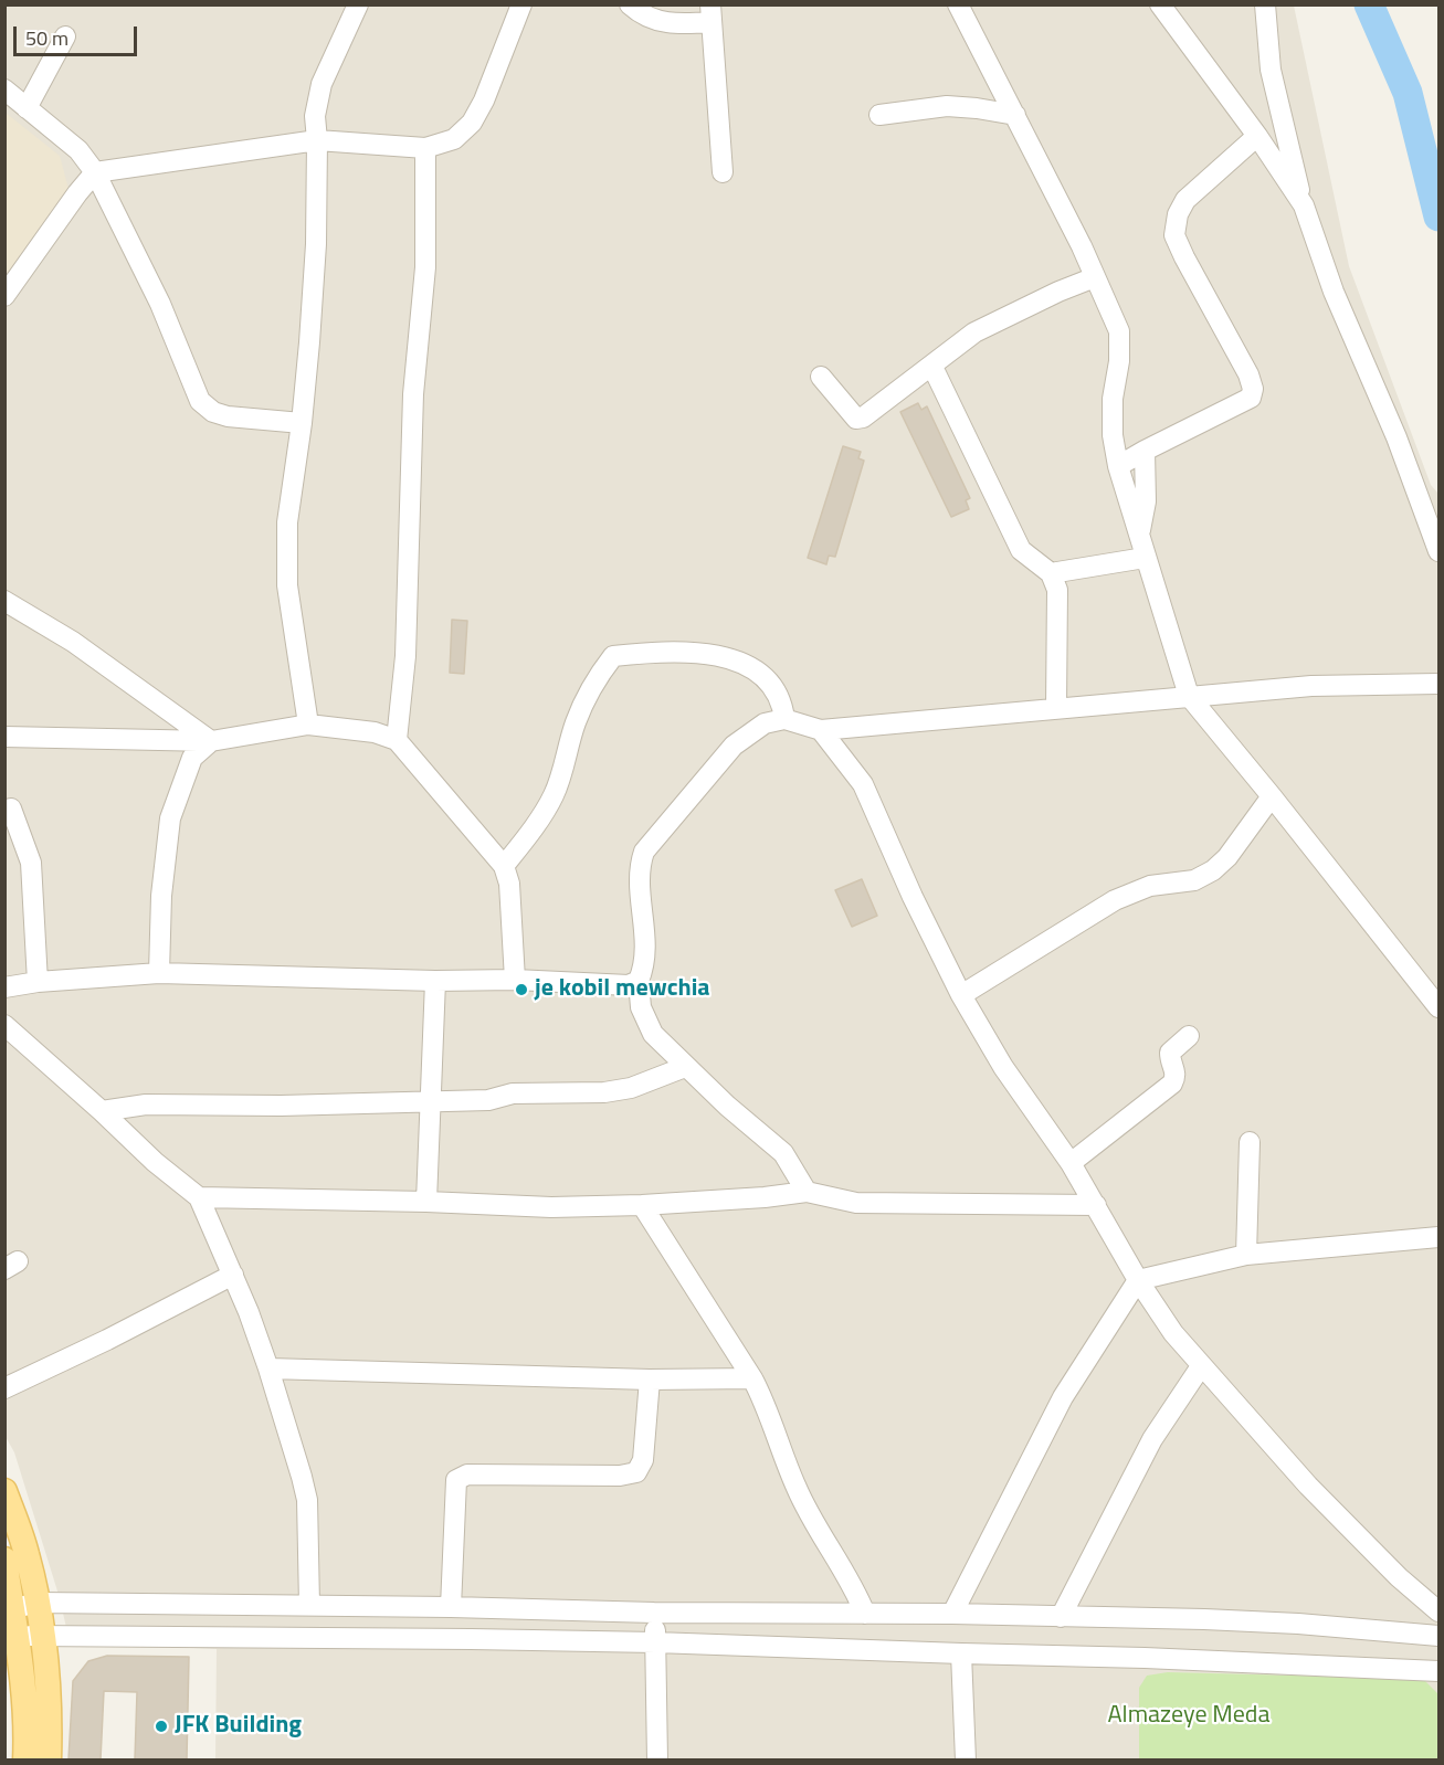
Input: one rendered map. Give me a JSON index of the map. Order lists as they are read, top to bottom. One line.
{"parks":["Almazeye Meda"],"places":["je kobil mewchia","JFK Building"],"scale_bar":"50 m"}
